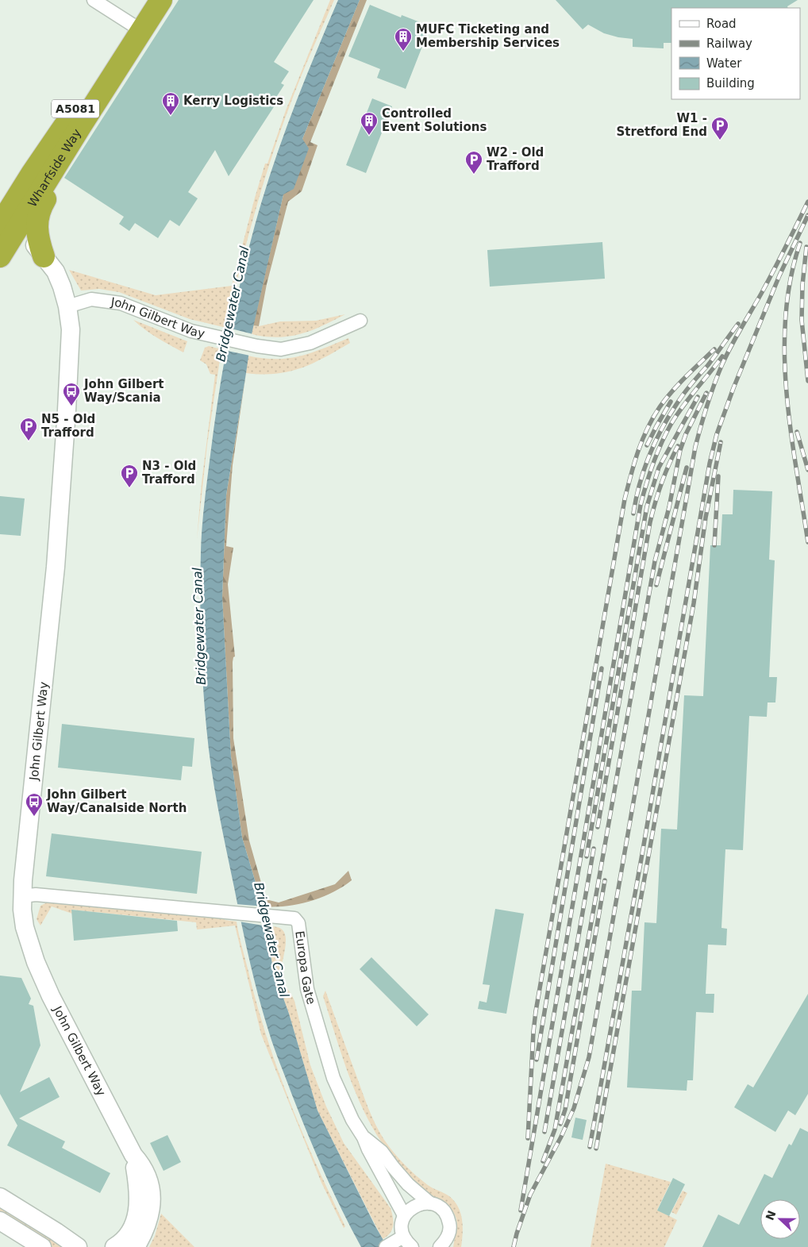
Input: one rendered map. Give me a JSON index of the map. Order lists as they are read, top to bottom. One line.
{"streets":{"highway":["A5081","Wharfside Way"],"street":["John Gilbert Way","Europa Gate"]},"crossings":[["Wharfside Way","John Gilbert Way"],["John Gilbert Way","Europa Gate"]],"water":["Bridgewater Canal"],"places":{"building":["MUFC Ticketing and Membership Services","Kerry Logistics","Controlled Event Solutions"],"parking":["W1 - Stretford End","W2 - Old Trafford","N5 - Old Trafford","N3 - Old Trafford"],"bus stop":["John Gilbert Way/Scania","John Gilbert Way/Canalside North"]},"legend":["Road","Railway","Water","Building"],"north":"left"}
